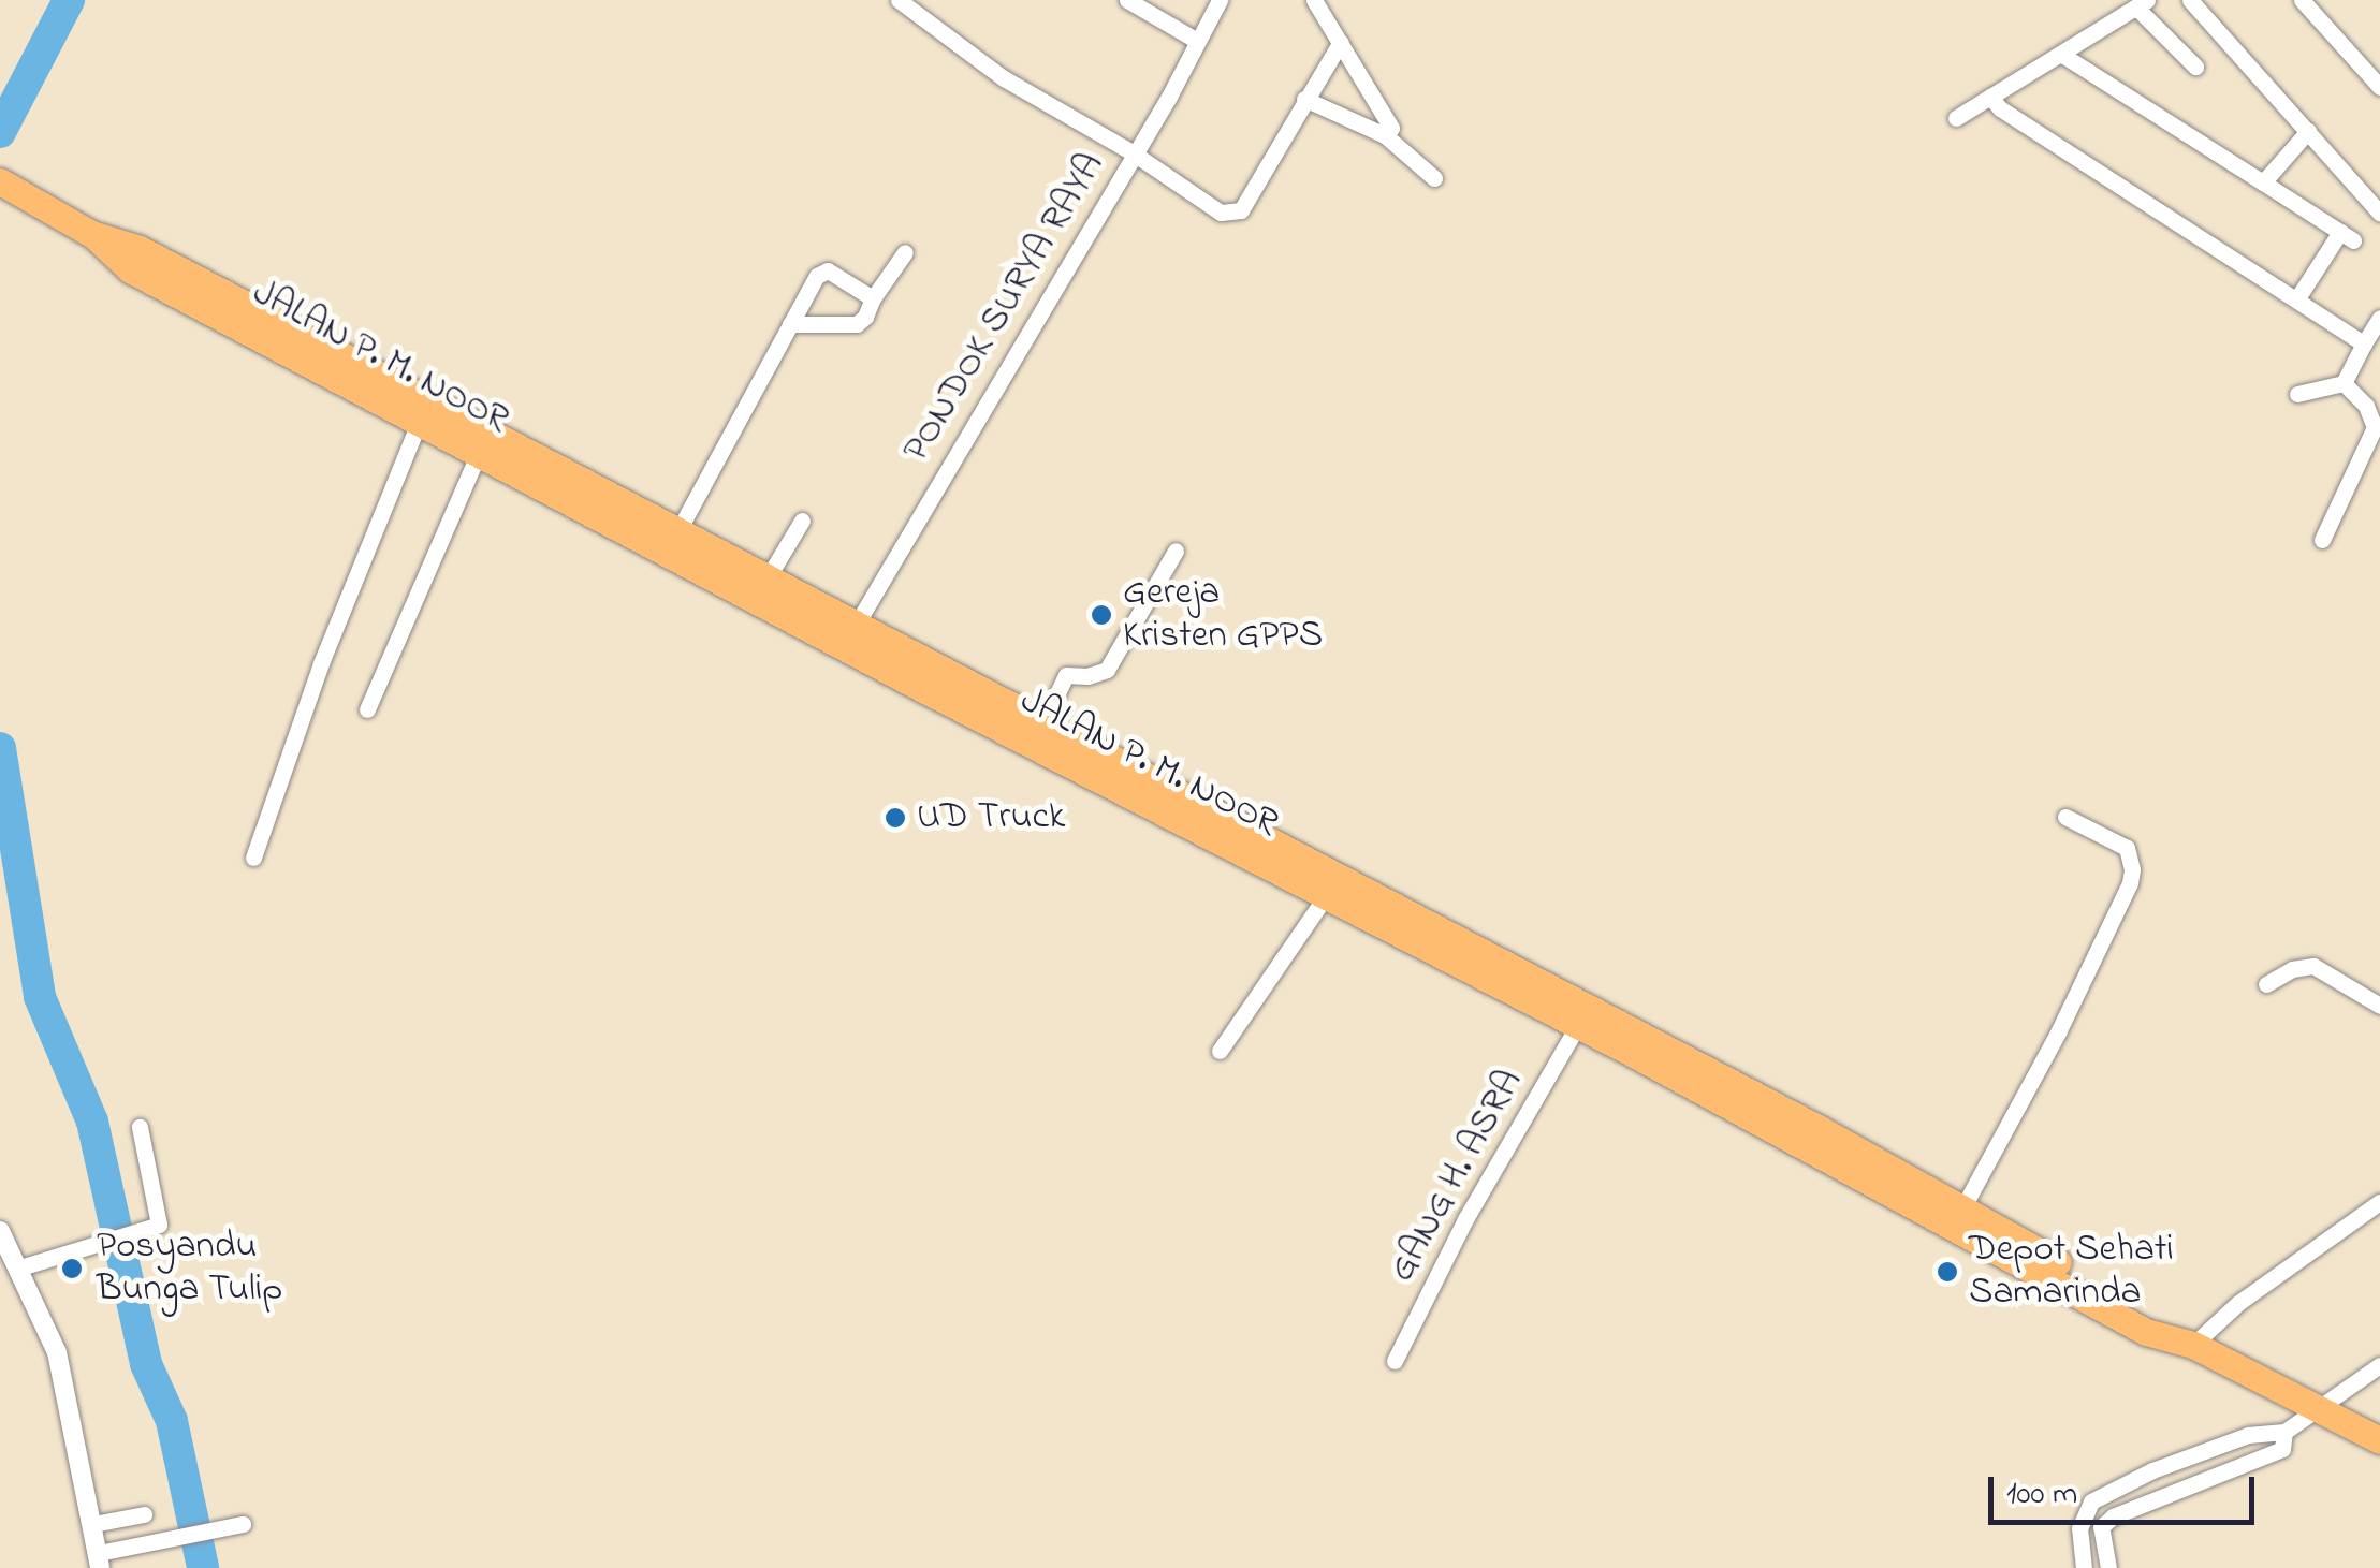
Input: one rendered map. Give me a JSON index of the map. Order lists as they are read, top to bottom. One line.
{"streets":{"highway":["JALAN P. M. NOOR"],"street":["PONDOK SURYA RAYA","GANG H. ASRA"]},"crossings":[["PONDOK SURYA RAYA","JALAN P. M. NOOR"],["JALAN P. M. NOOR","GANG H. ASRA"]],"places":["Gereja Kristen GPPS","UD Truck","Posyandu Bunga Tulip","Depot Sehati Samarinda"],"scale_bar":"100 m"}
